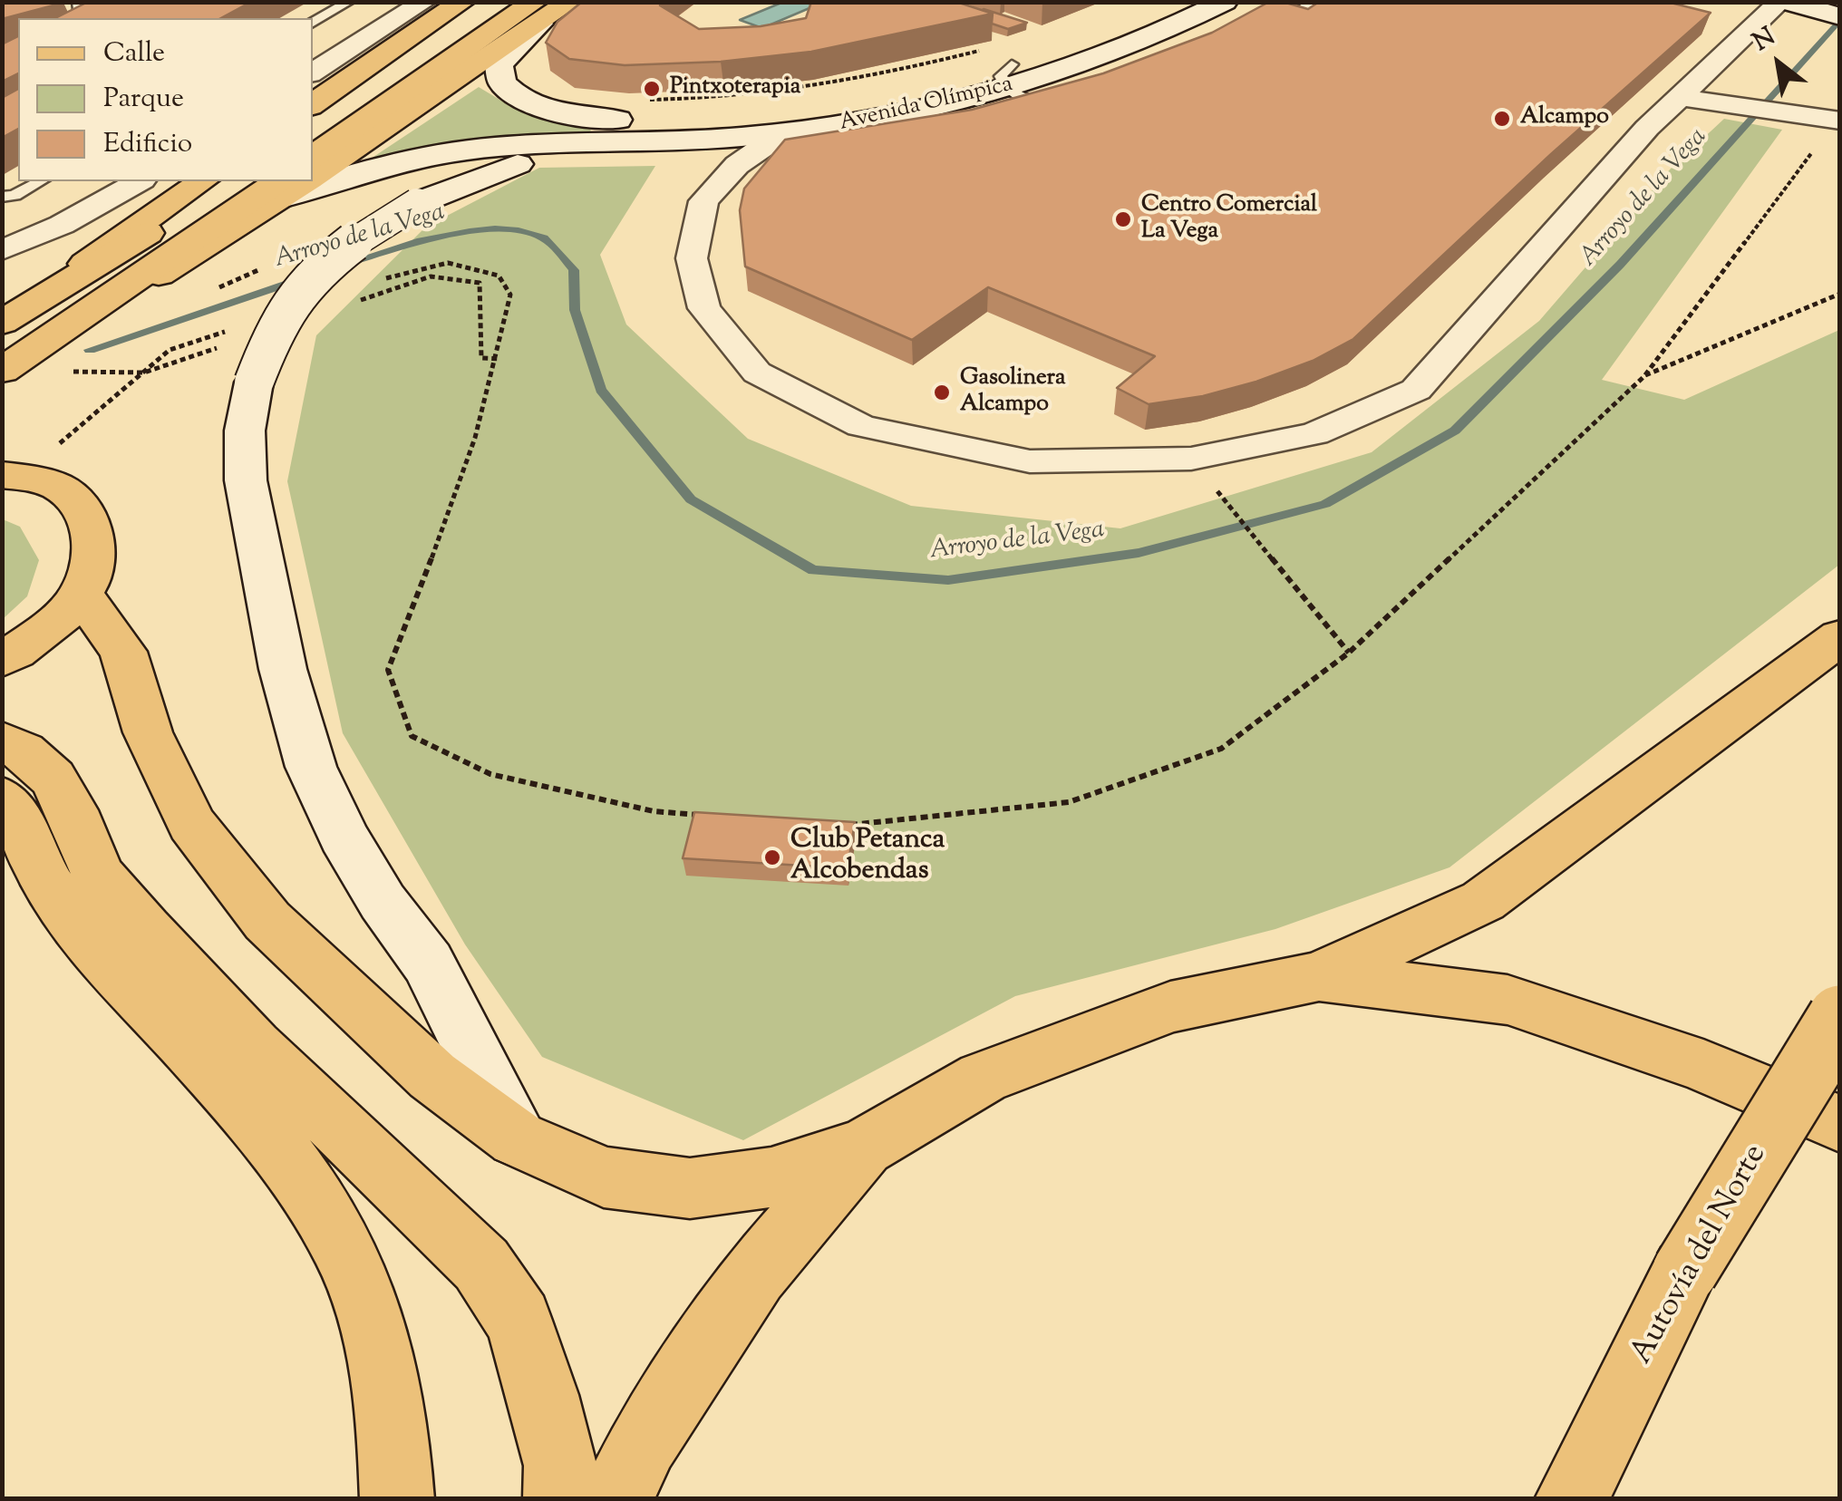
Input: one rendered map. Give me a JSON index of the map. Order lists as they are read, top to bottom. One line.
{"streets":{"main road":["Autovía del Norte"],"street":["Avenida Olímpica"]},"water":["Arroyo de la Vega"],"places":["Pintxoterapia","Alcampo","Centro Comercial La Vega","Gasolinera Alcampo","Club Petanca Alcobendas"],"legend":["Calle","Parque","Edificio"],"north":"top left"}
